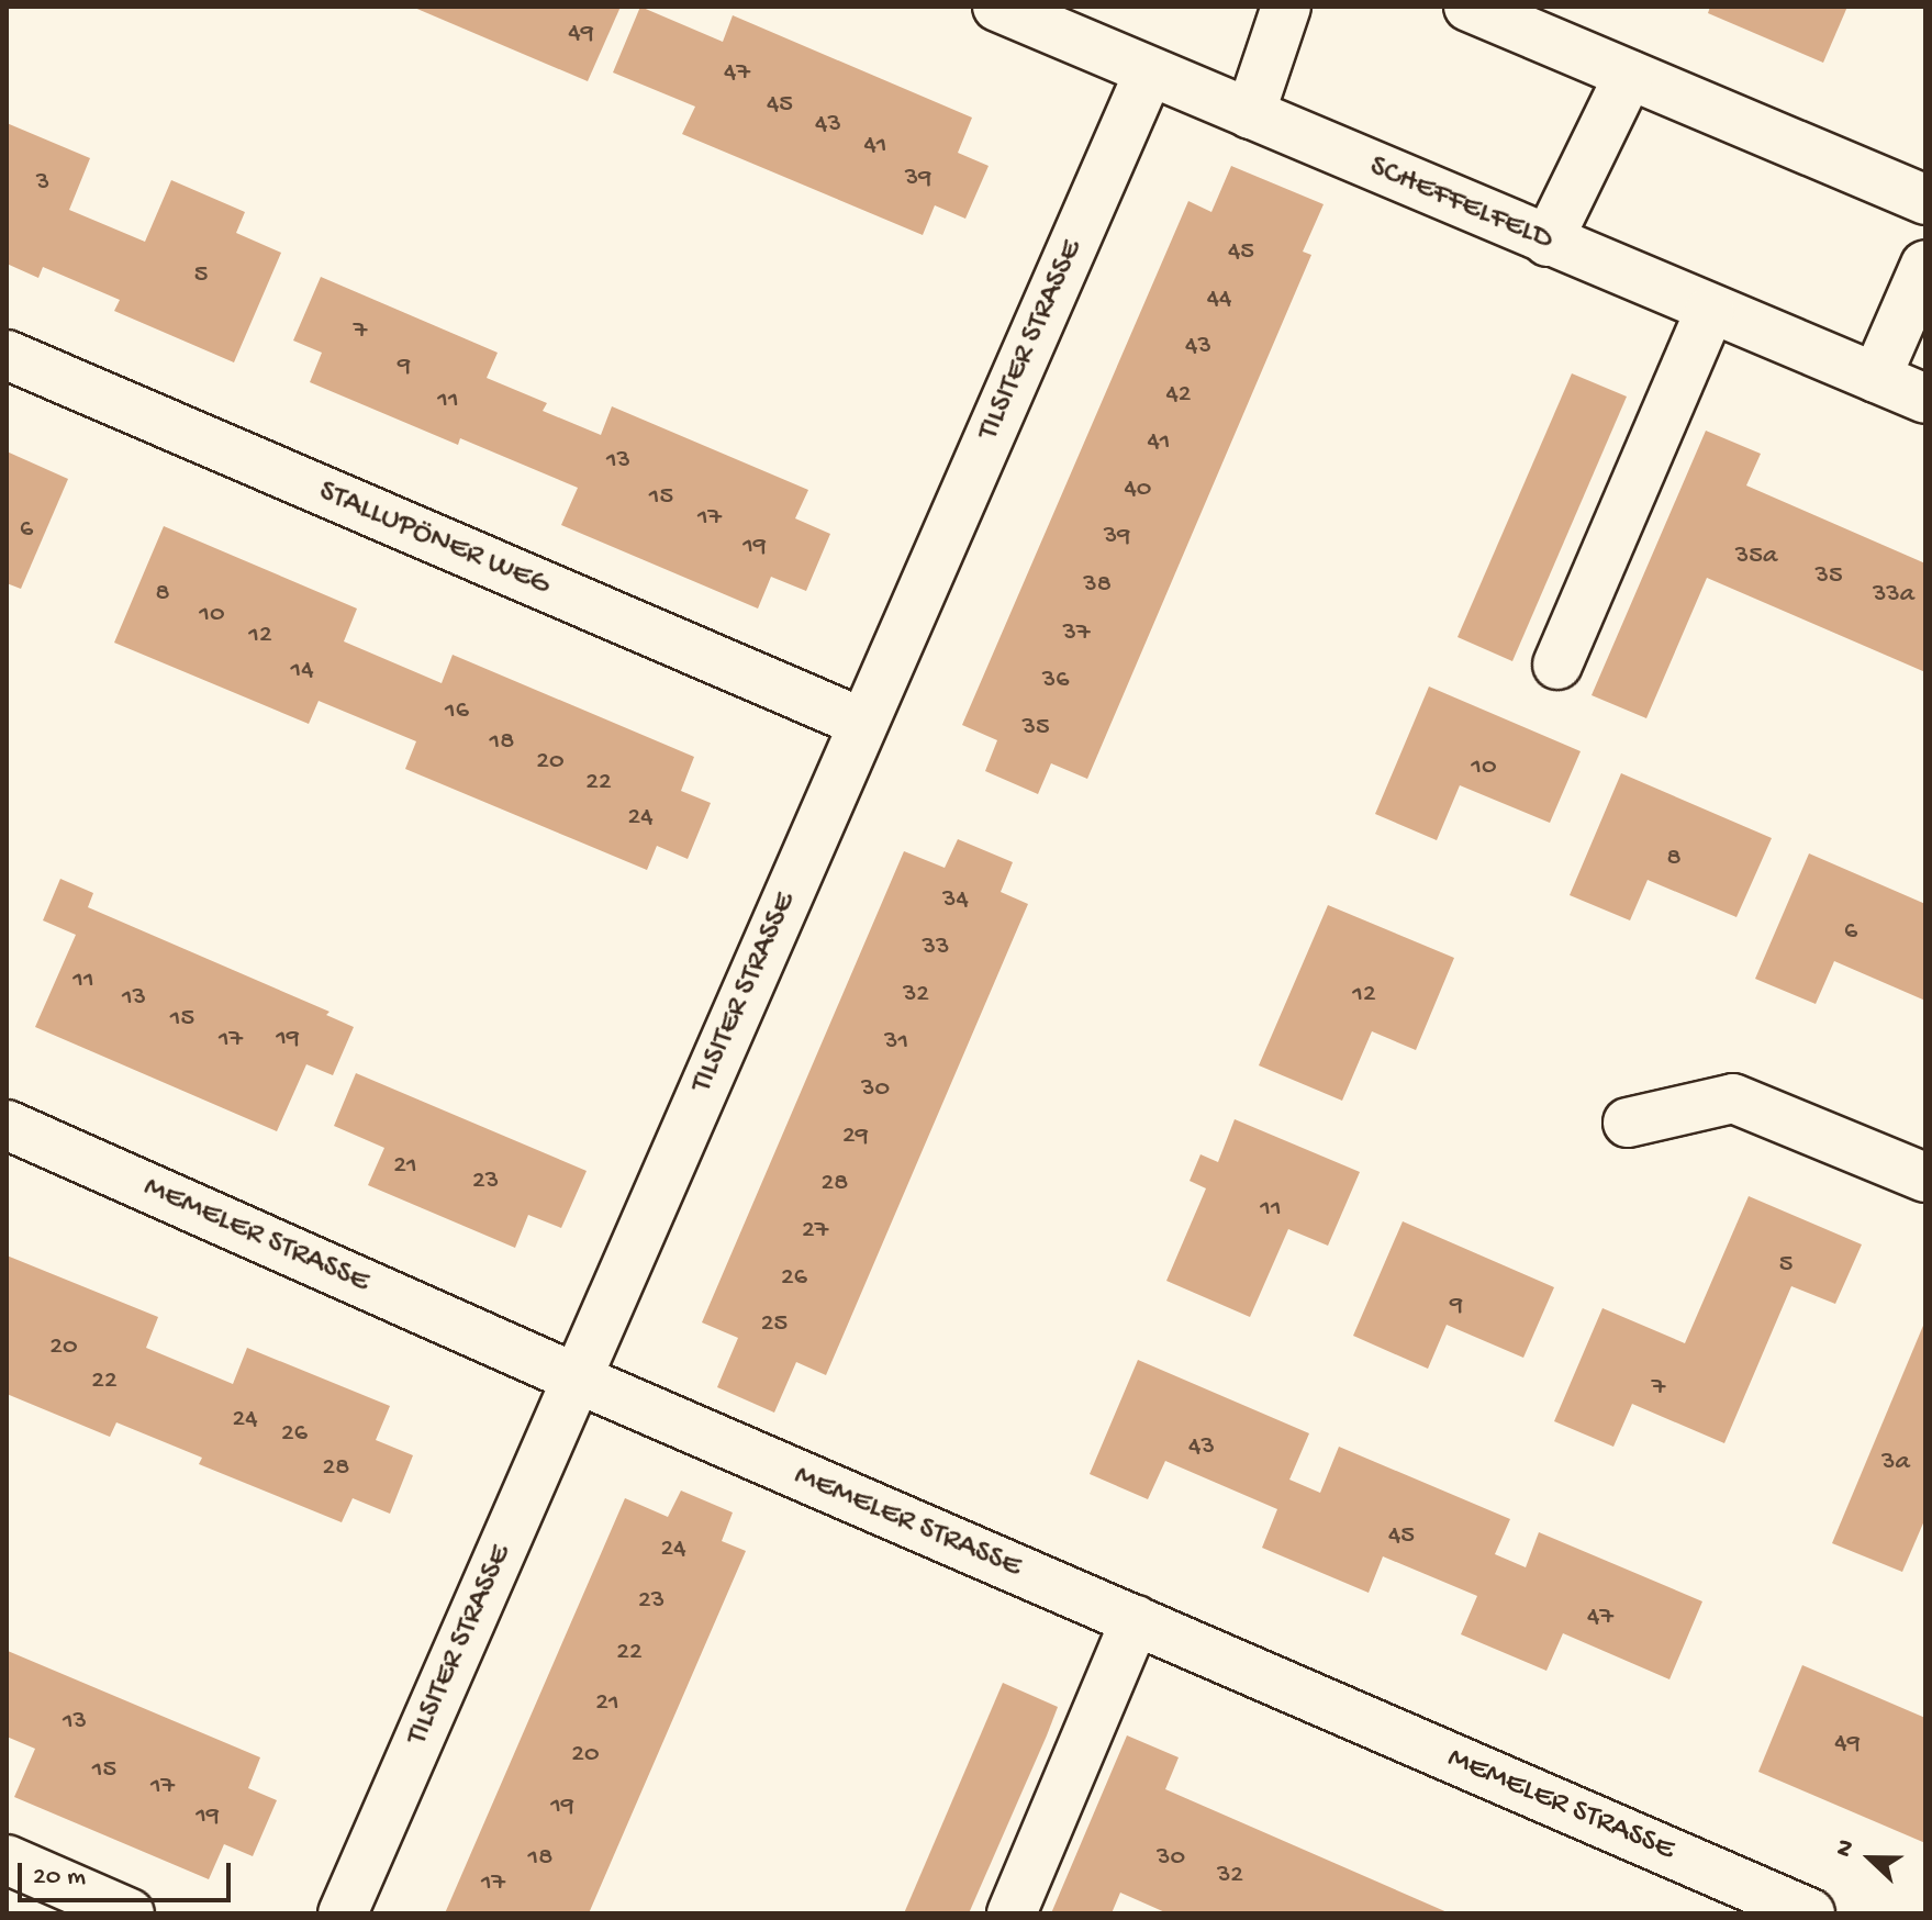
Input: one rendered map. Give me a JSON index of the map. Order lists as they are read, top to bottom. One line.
{"streets":{"street":["SCHEFFELFELD","TILSITER STRASSE","STALLUPÖNER WEG","MEMELER STRASSE"]},"crossings":[["SCHEFFELFELD","TILSITER STRASSE"],["TILSITER STRASSE","STALLUPÖNER WEG"],["TILSITER STRASSE","MEMELER STRASSE"]],"house_numbers":["49","47","45","43","41","39","3","45","5","44","7","43","9","42","11","41","13","40","15","17","6","39","19","35a","35","38","8","33a","10","37","12","14","36","16","35","18","20","10","22","24","8","34","6","33","11","32","12","13","15","19","17","31","30","29","21","23","28","11","27","5","26","9","25","20","22","7","24","26","43","3a","28","45","24","23","47","22","21","13","49","20","15","17","19","19","18","30","32","17"],"scale_bar":"20 m","north":"left"}
